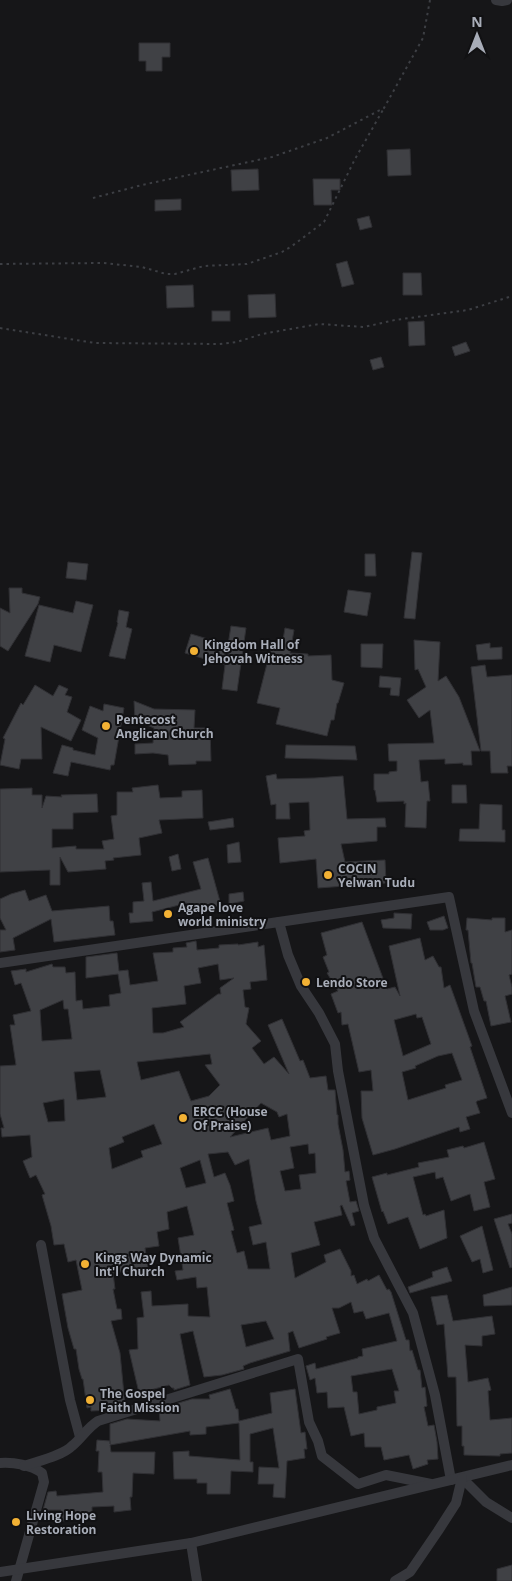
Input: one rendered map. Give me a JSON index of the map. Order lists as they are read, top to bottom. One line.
{"places":["Kingdom Hall of Jehovah Witness","Pentecost Anglican Church","COCIN Yelwan Tudu","Agape love world ministry","Lendo Store","ERCC (House Of Praise)","Kings Way Dynamic Int'l Church","The Gospel Faith Mission","Living Hope Restoration"],"north":"top"}
